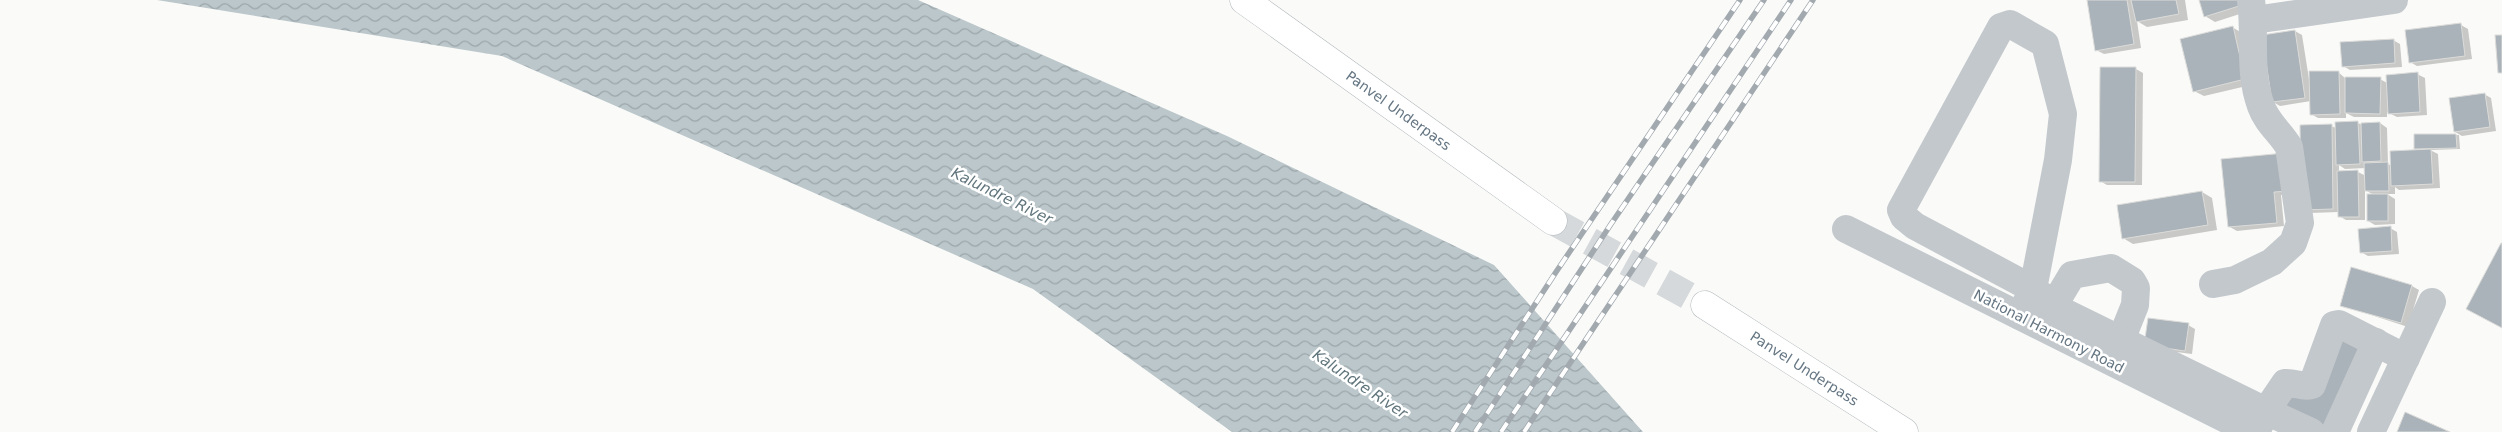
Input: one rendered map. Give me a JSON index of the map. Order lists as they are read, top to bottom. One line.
{"streets":{"main road":["Panvel Underpass"],"street":["National Harmony Road"]},"water":["Kalundre River"]}
